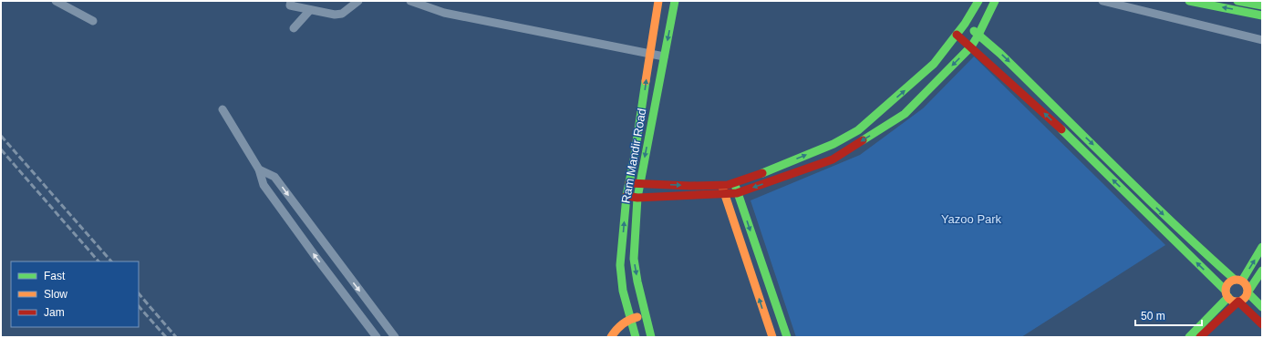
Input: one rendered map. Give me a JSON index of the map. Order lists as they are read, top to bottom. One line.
{"streets":{"street":["Ram Mandir Road"]},"parks":["Yazoo Park"],"legend":["Fast","Slow","Jam"],"scale_bar":"50 m"}
